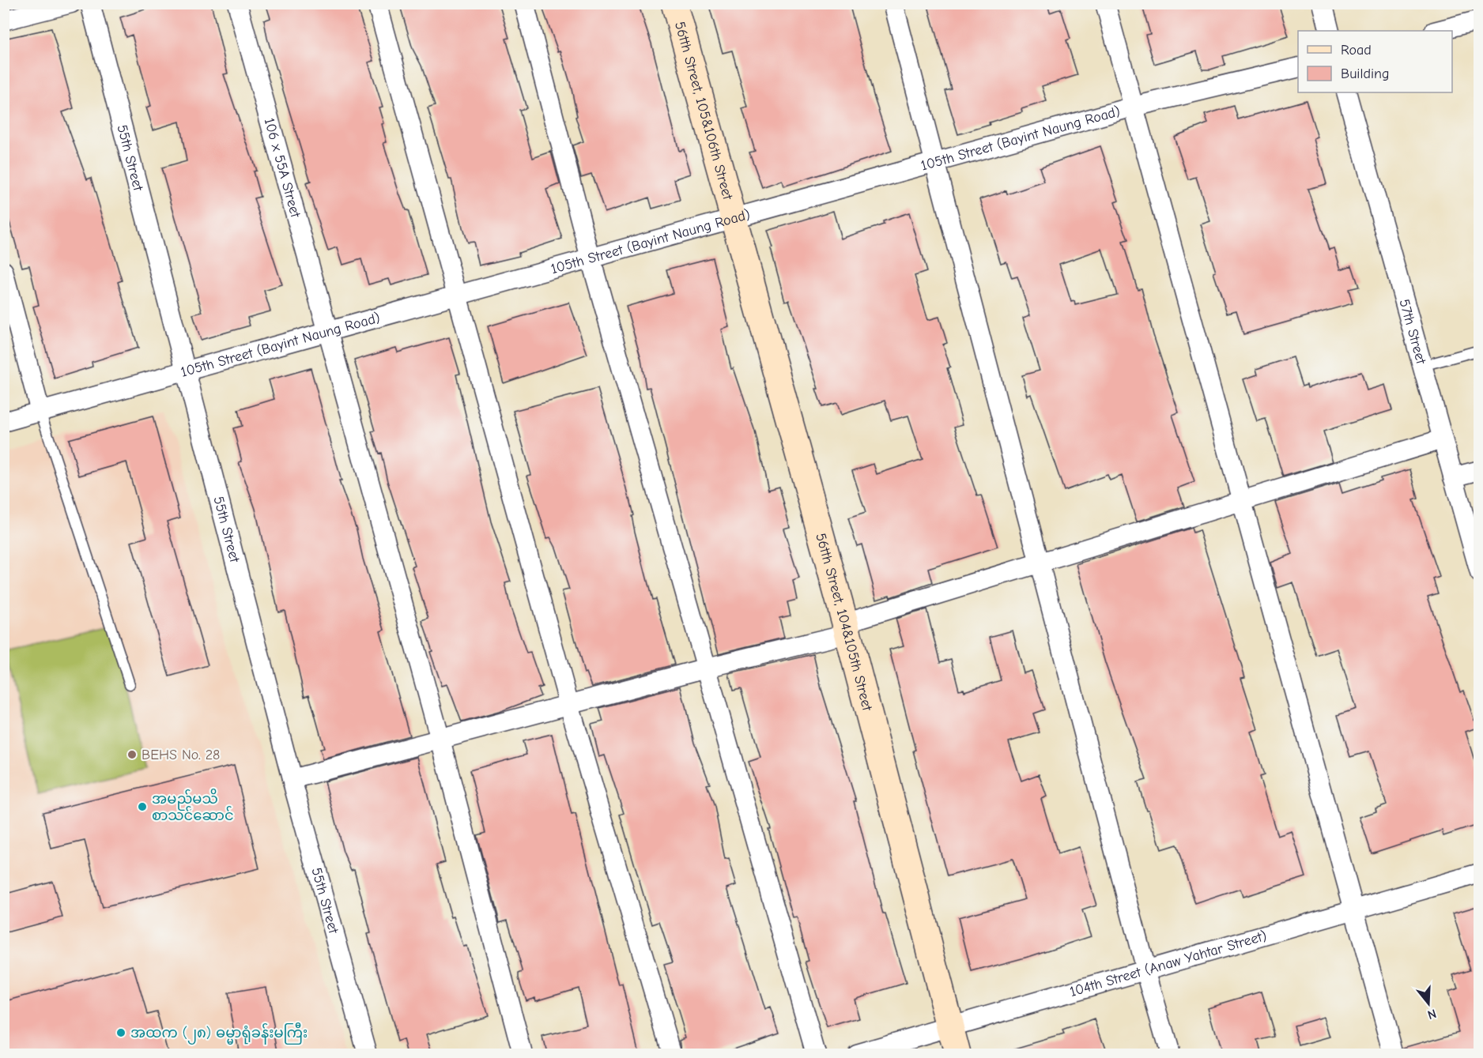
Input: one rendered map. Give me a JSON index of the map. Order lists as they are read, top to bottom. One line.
{"streets":{"street":["56tth Street, 105&106th Street","105th Street (Bayint Naung Road)","55th Street","106 x 55A Street","57th Street","56tth Street, 104&105th Street","104th Street (Anaw Yahtar Street)"]},"crossings":[["56tth Street, 105&106th Street","105th Street (Bayint Naung Road)"],["56tth Street, 105&106th Street","56tth Street, 104&105th Street"],["105th Street (Bayint Naung Road)","55th Street"],["105th Street (Bayint Naung Road)","106 x 55A Street"],["105th Street (Bayint Naung Road)","56tth Street, 104&105th Street"],["56tth Street, 104&105th Street","104th Street (Anaw Yahtar Street)"]],"places":["BEHS No. 28","အမည်မသိ စာသင်ဆောင်","အထက (၂၈) ဓမ္မာရုံခန်းမကြီး"],"legend":["Road","Building"],"north":"bottom"}
